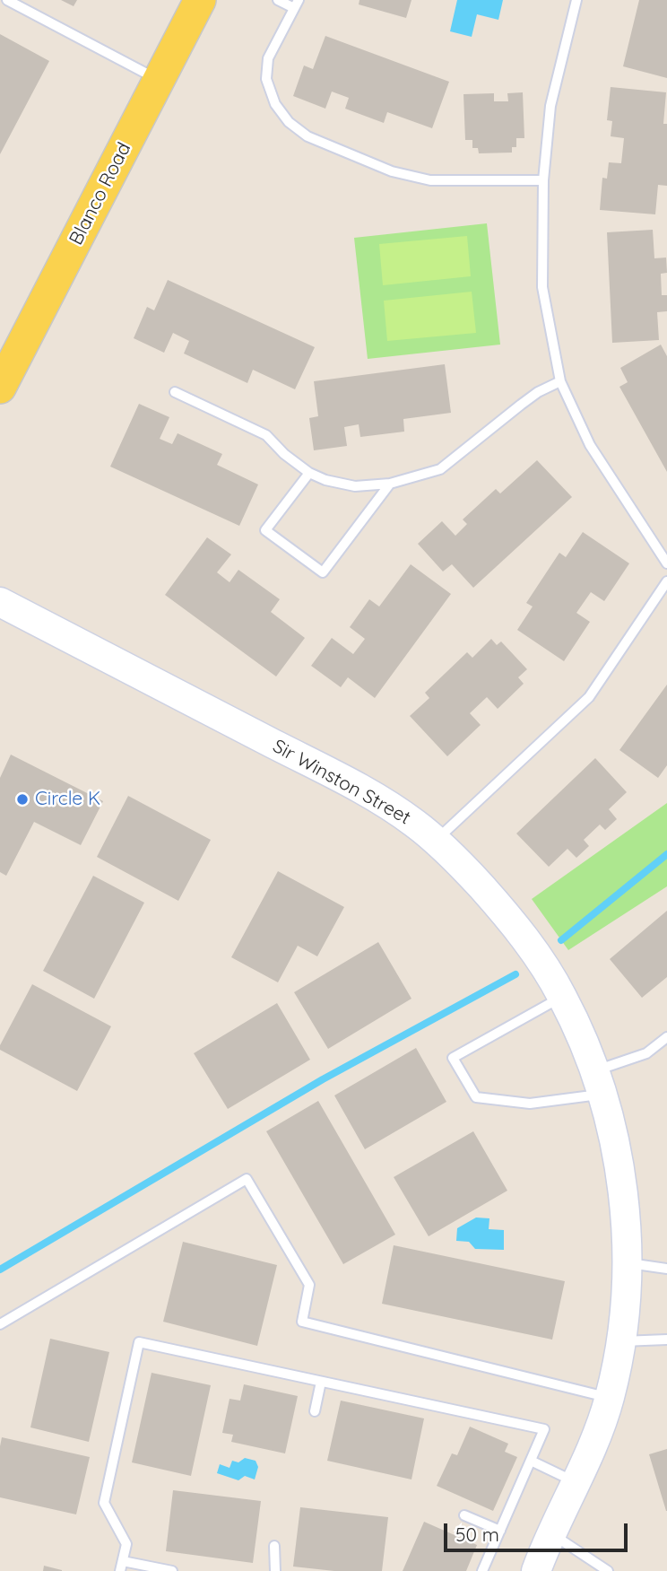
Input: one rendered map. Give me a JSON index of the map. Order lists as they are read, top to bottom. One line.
{"streets":{"main road":["Blanco Road"],"street":["Sir Winston Street"]},"places":["Circle K"],"scale_bar":"50 m"}
